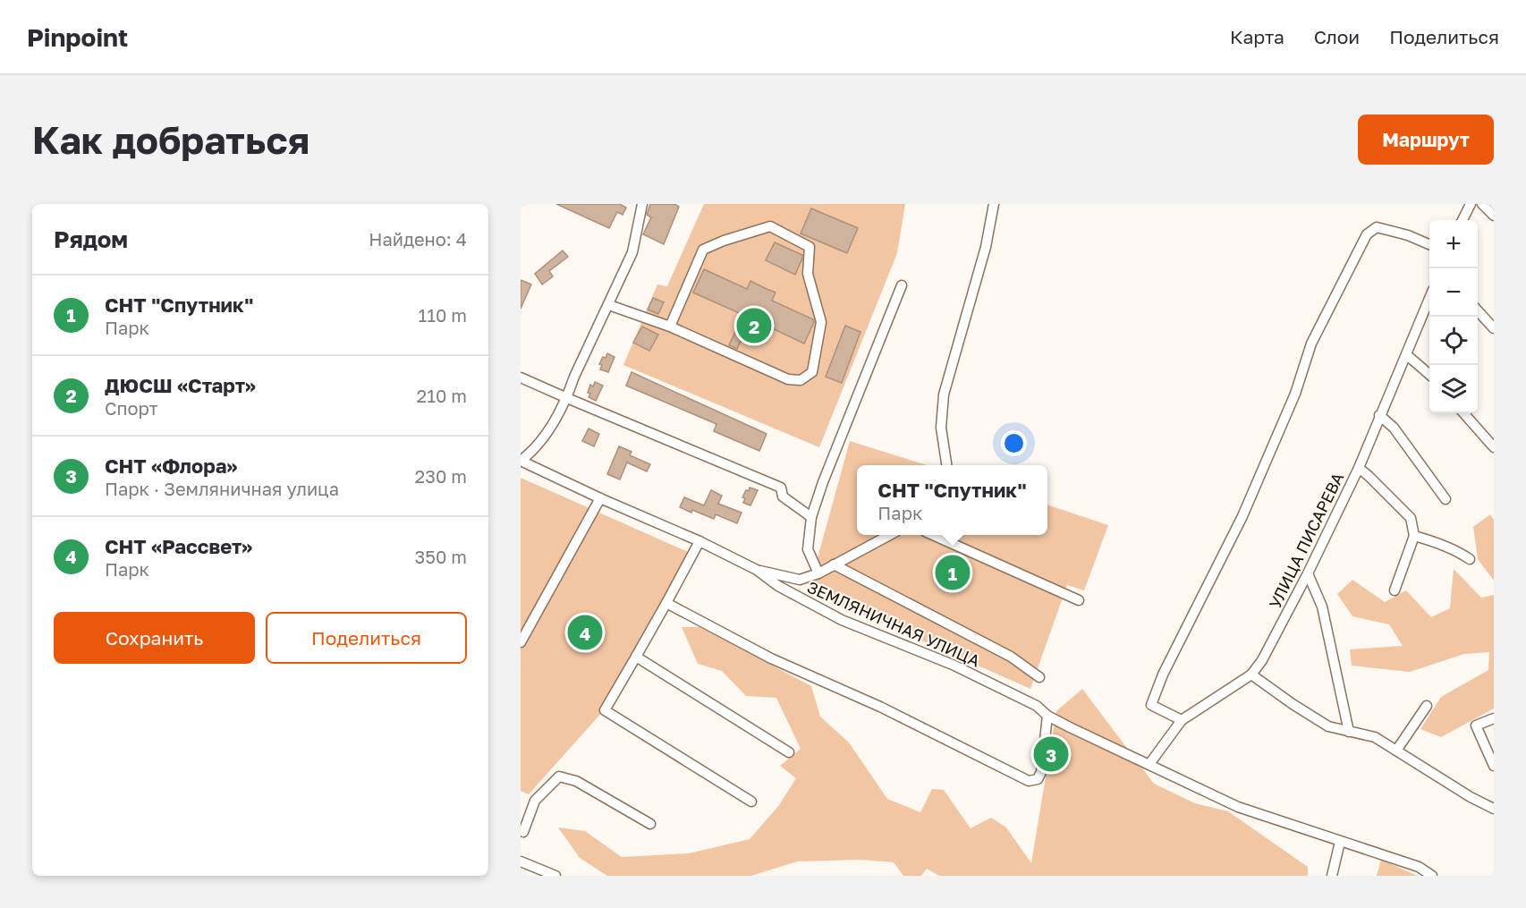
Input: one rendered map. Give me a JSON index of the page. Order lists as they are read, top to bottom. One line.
{"streets":{"street":["УЛИЦА ПИСАРЕВА","ЗЕМЛЯНИЧНАЯ УЛИЦА"]},"crossings":[["УЛИЦА ПИСАРЕВА","ЗЕМЛЯНИЧНАЯ УЛИЦА"]],"page":{"header":"Pinpoint","nav":["Карта","Слои","Поделиться"],"buttons":["Маршрут",["Сохранить","Поделиться"]],"title":"Как добраться","heading":["Рядом","Найдено: 4"],"map_buttons":["+","−"],"list":[{"mark":"1","name":"СНТ \"Спутник\"","note":"Парк","value":"110 m"},{"mark":"2","name":"ДЮСШ «Старт»","note":"Спорт","value":"210 m"},{"mark":"3","name":"СНТ «Флора»","note":"Парк · Земляничная улица","value":"230 m"},{"mark":"4","name":"СНТ «Рассвет»","note":"Парк","value":"350 m"}],"pins":["2","1","4","3"],"popup":["СНТ \"Спутник\"","Парк"]}}
